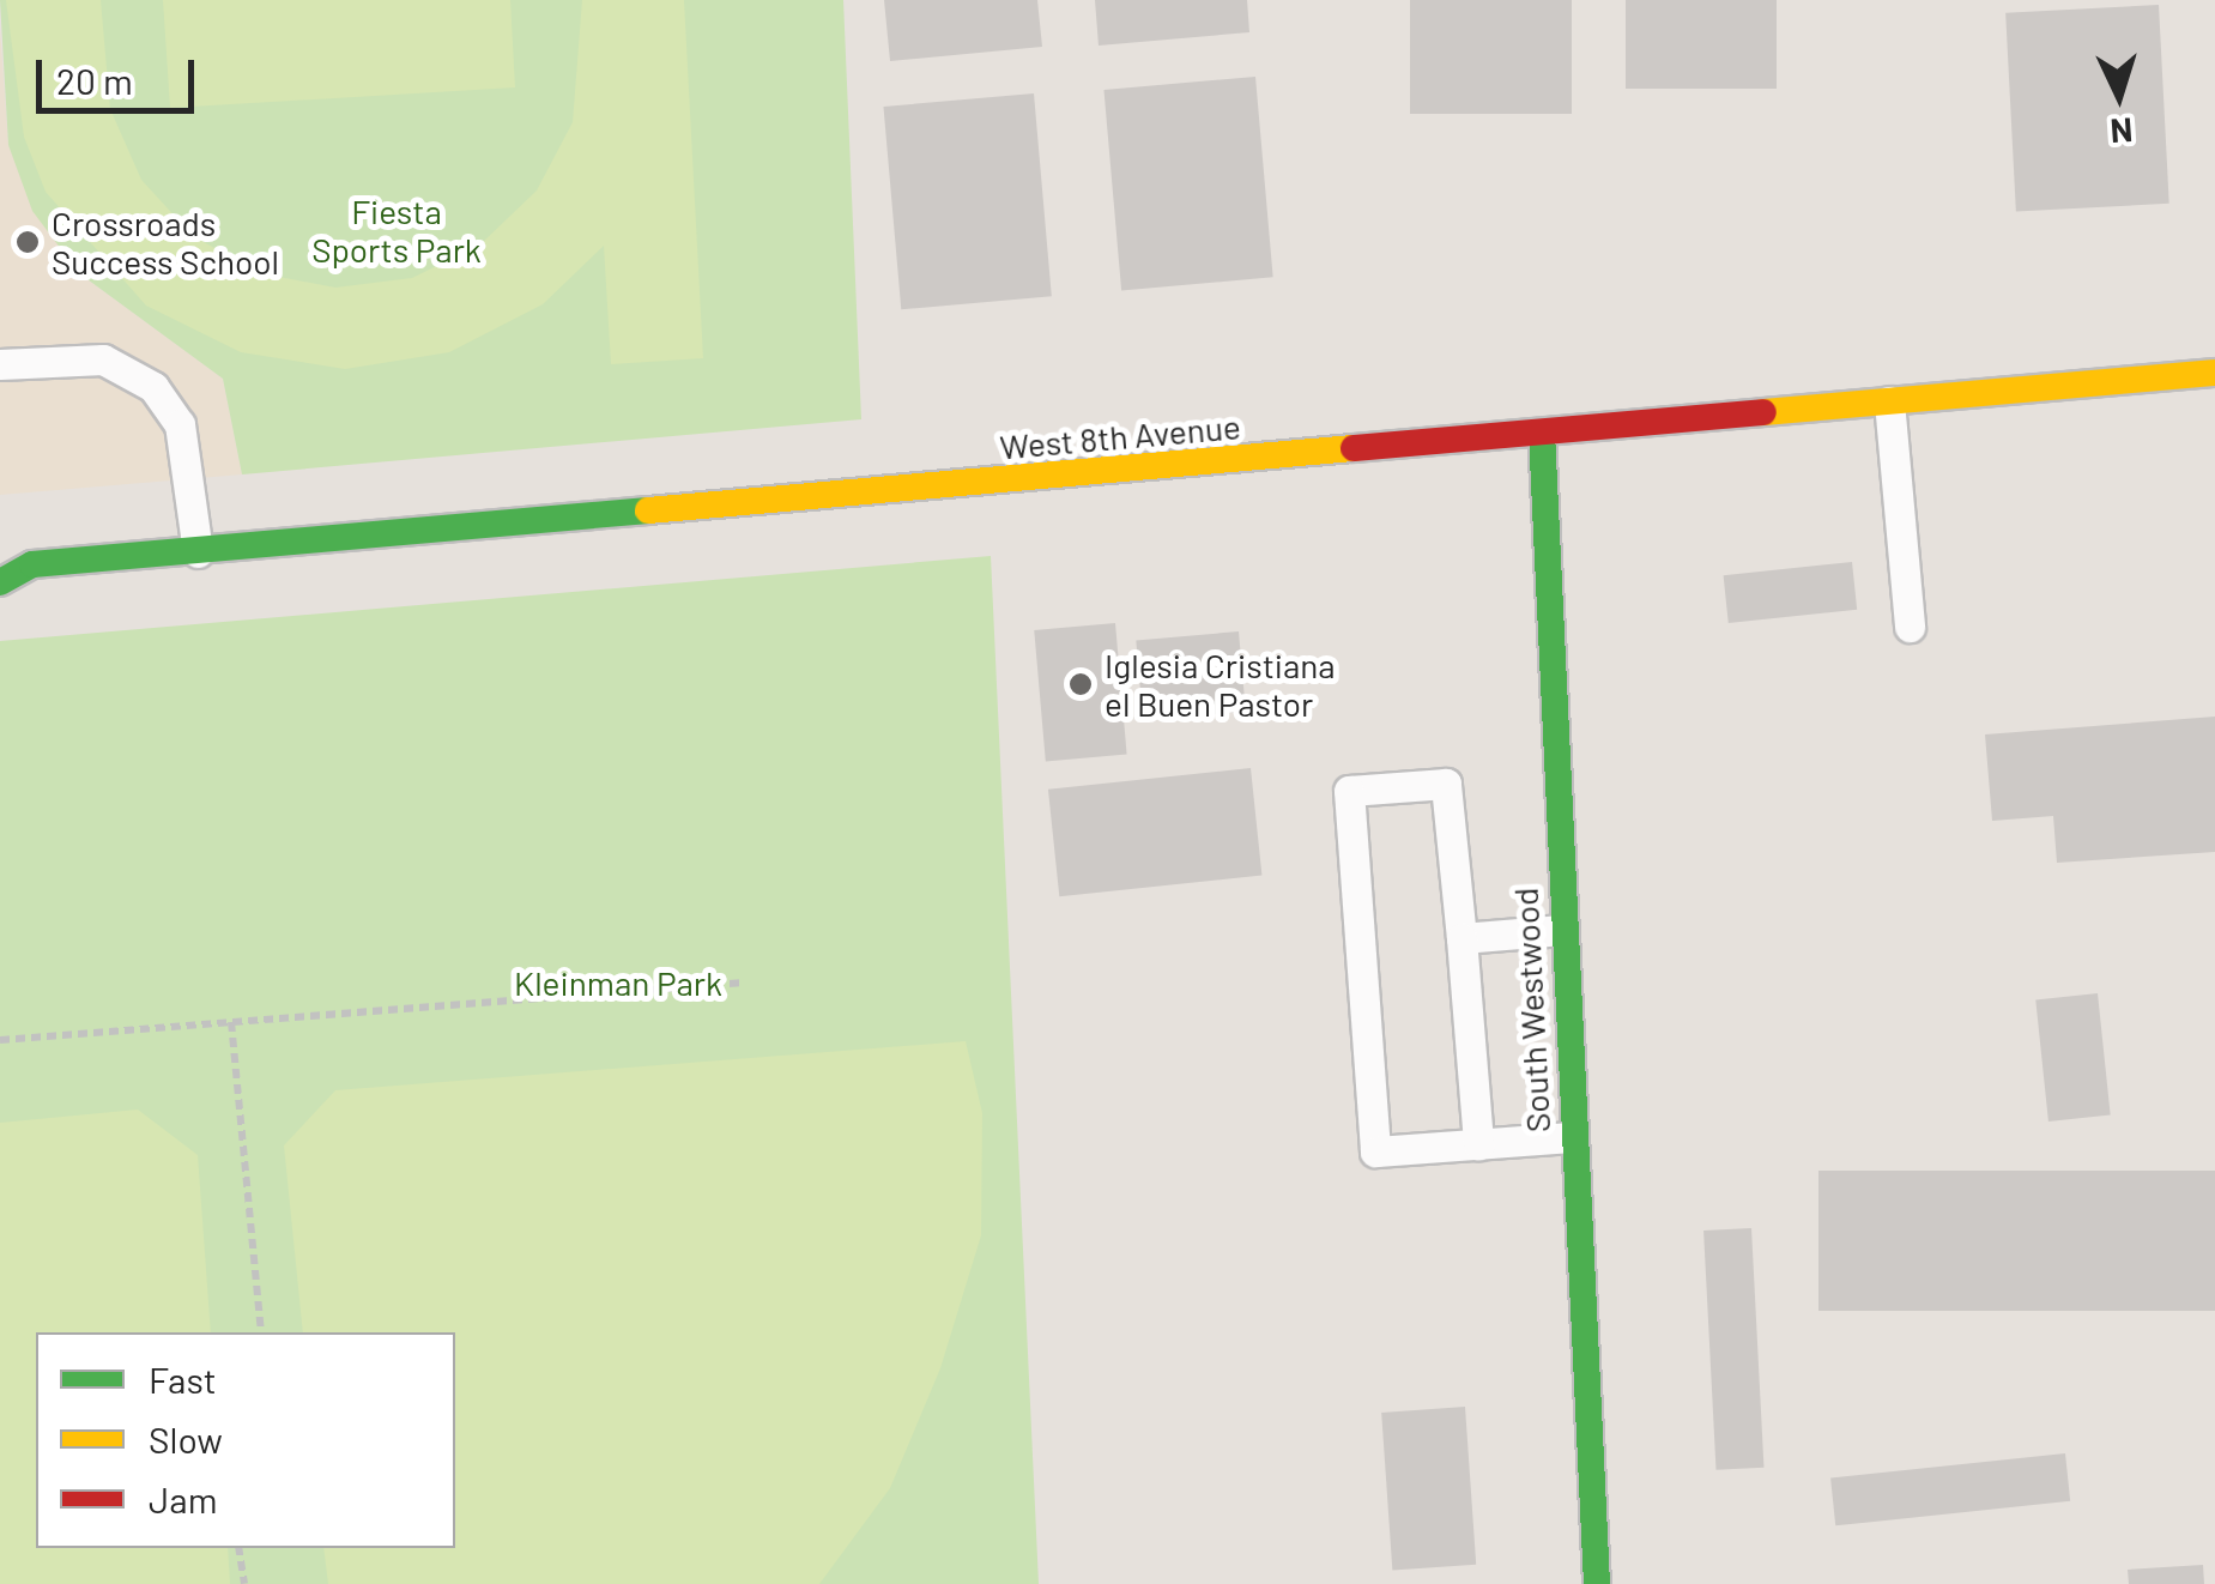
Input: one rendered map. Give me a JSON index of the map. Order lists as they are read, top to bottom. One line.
{"streets":{"street":["West 8th Avenue","South Westwood"]},"crossings":[["West 8th Avenue","South Westwood"]],"parks":["Fiesta Sports Park","Kleinman Park"],"places":["Crossroads Success School","Iglesia Cristiana el Buen Pastor"],"legend":["Fast","Slow","Jam"],"scale_bar":"20 m","north":"bottom"}
